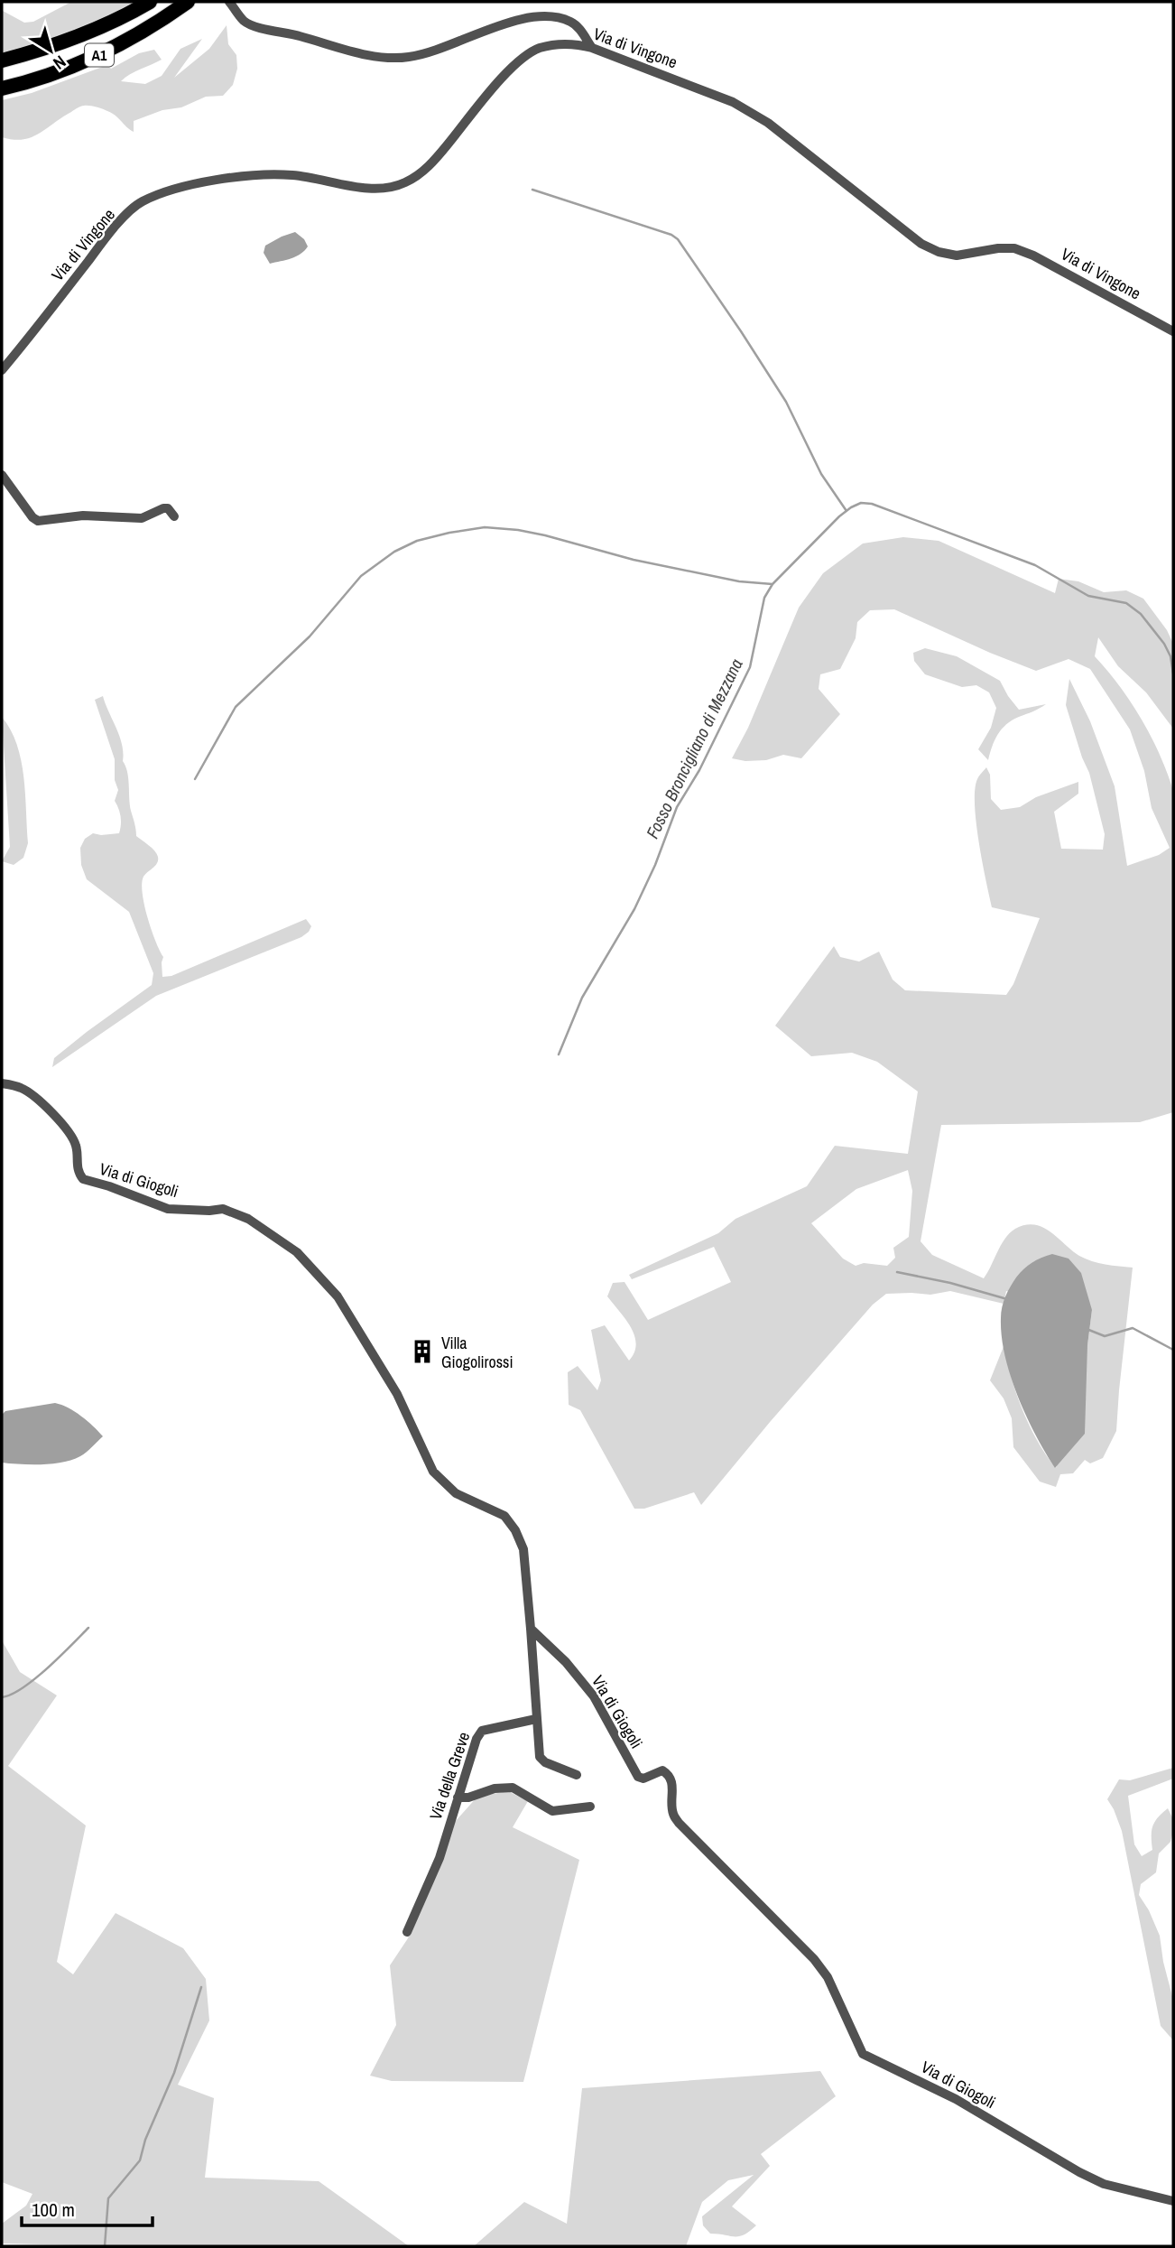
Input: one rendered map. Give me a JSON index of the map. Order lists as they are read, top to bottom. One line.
{"streets":{"highway":["A1"],"street":["Via di Vingone","Via di Giogoli","Via della Greve"]},"water":["Fosso Broncigliano di Mezzana"],"places":{"building":["Villa Giogolirossi"]},"scale_bar":"100 m","north":"bottom right"}
